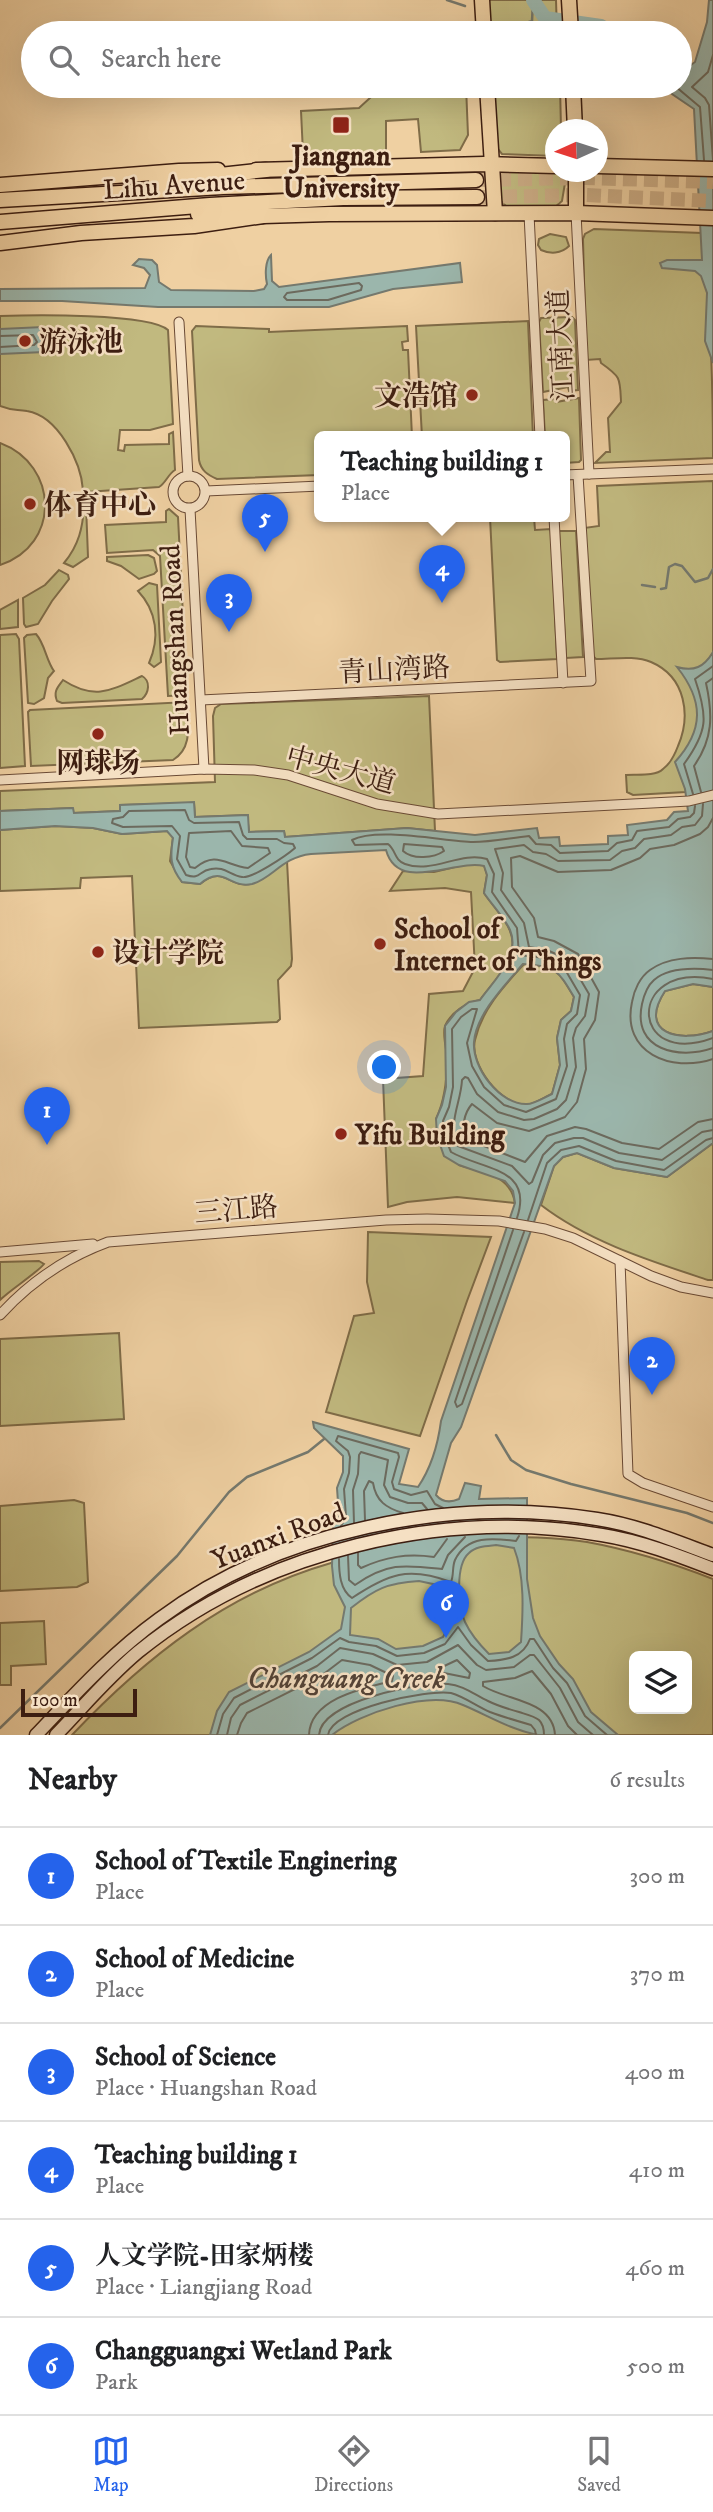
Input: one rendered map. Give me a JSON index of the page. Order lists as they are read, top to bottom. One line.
{"streets":{"main road":["Lihu Avenue","Yuanxi Road"],"street":["江南大道","Huangshan Road","青山湾路","中央大道","三江路"]},"crossings":[["Huangshan Road","青山湾路"],["Huangshan Road","中央大道"]],"water":["Changuang Creek"],"places":{"transit":["Jiangnan University"],"other":["游泳池","文浩馆","体育中心","网球场","School of Internet of Things","设计学院","Yifu Building"]},"scale_bar":"100 m","north":"left","page":{"search":"Search here","popup":["Teaching building 1","Place"],"pins":["5","4","3","1","2","6"],"scale":"100 m","heading":["Nearby","6 results"],"list":[{"mark":"1","name":"School of Textile Enginering","note":"Place","value":"300 m"},{"mark":"2","name":"School of Medicine","note":"Place","value":"370 m"},{"mark":"3","name":"School of Science","note":"Place · Huangshan Road","value":"400 m"},{"mark":"4","name":"Teaching building 1","note":"Place","value":"410 m"},{"mark":"5","name":"人文学院-田家炳楼","note":"Place · Liangjiang Road","value":"460 m"},{"mark":"6","name":"Changguangxi Wetland Park","note":"Park","value":"500 m"}],"nav":["Map","Directions","Saved"]}}
